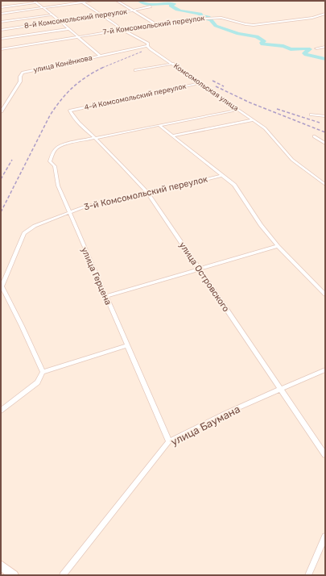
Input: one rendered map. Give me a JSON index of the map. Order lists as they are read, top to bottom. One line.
{"streets":{"street":["8-й Комсомольский переулок","7-й Комсомольский переулок","улица Конёнкова","Комсомольская улица","4-й Комсомольский переулок","3-й Комсомольский переулок","улица Герцена","улица Островского","улица Баумана"]},"crossings":[["8-й Комсомольский переулок","Комсомольская улица"],["7-й Комсомольский переулок","Комсомольская улица"],["улица Конёнкова","Комсомольская улица"],["Комсомольская улица","4-й Комсомольский переулок"],["4-й Комсомольский переулок","улица Островского"],["3-й Комсомольский переулок","улица Герцена"],["3-й Комсомольский переулок","улица Островского"],["улица Герцена","улица Островского"],["улица Герцена","улица Баумана"],["улица Островского","улица Баумана"]]}
